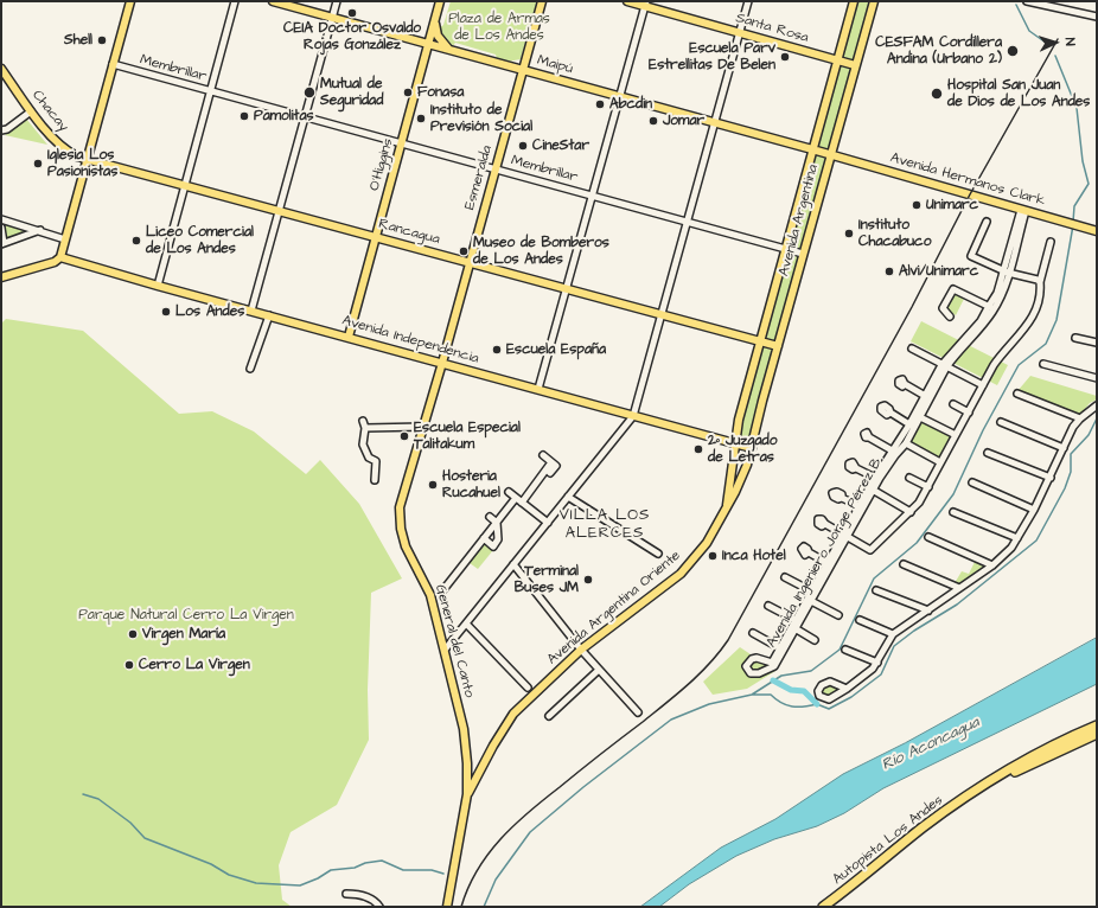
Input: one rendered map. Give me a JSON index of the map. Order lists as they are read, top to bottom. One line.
{"streets":{"highway":["Autopista Los Andes"],"main road":["Santa Rosa","Maipú","Chacay","O'Higgins","Esmeralda","Avenida Hermanos Clark","Avenida Argentina","Rancagua","Avenida Independencia","Avenida Argentina Oriente","General del Canto"],"street":["Membrillar","Avenida Ingeniero Jorge Pérez B."]},"crossings":[["Santa Rosa","Avenida Argentina"],["Maipú","O'Higgins"],["Maipú","Esmeralda"],["Maipú","Avenida Hermanos Clark"],["Maipú","Avenida Argentina"],["Membrillar","O'Higgins"],["Membrillar","Esmeralda"],["Membrillar","Avenida Argentina"],["Chacay","Rancagua"],["O'Higgins","Rancagua"],["O'Higgins","Avenida Independencia"],["Esmeralda","Rancagua"],["Esmeralda","Avenida Independencia"],["Esmeralda","General del Canto"],["Avenida Hermanos Clark","Avenida Argentina"],["Avenida Hermanos Clark","Avenida Ingeniero Jorge Pérez B."],["Avenida Argentina","Rancagua"],["Avenida Argentina","Avenida Independencia"],["Avenida Argentina","Avenida Argentina Oriente"],["Avenida Independencia","Avenida Argentina Oriente"],["Avenida Independencia","General del Canto"],["Avenida Argentina Oriente","General del Canto"]],"districts":["VILLA LOS ALERCES"],"water":["Río Aconcagua"],"parks":["Plaza de Armas de Los Andes","Parque Natural Cerro La Virgen"],"places":["CEIA Doctor Osvaldo Rojas González","Shell","CESFAM Cordillera Andina (Urbano 2)","Escuela Parv Estrellitas De Belen","Mutual de Seguridad","Fonasa","Hospital San Juan de Dios de Los Andes","Abcdin","Pamolitas","Instituto de Previsión Social","Jomar","CineStar","Iglesia Los Pasionistas","Unimarc","Instituto Chacabuco","Liceo Comercial de Los Andes","Museo de Bomberos de Los Andes","Alvi/Unimarc","Los Andes","Escuela España","Escuela Especial Talitakum","2º Juzgado de Letras","Hosteria Rucahuel","Inca Hotel","Terminal Buses JM","Virgen María","Cerro La Virgen"],"north":"right"}
